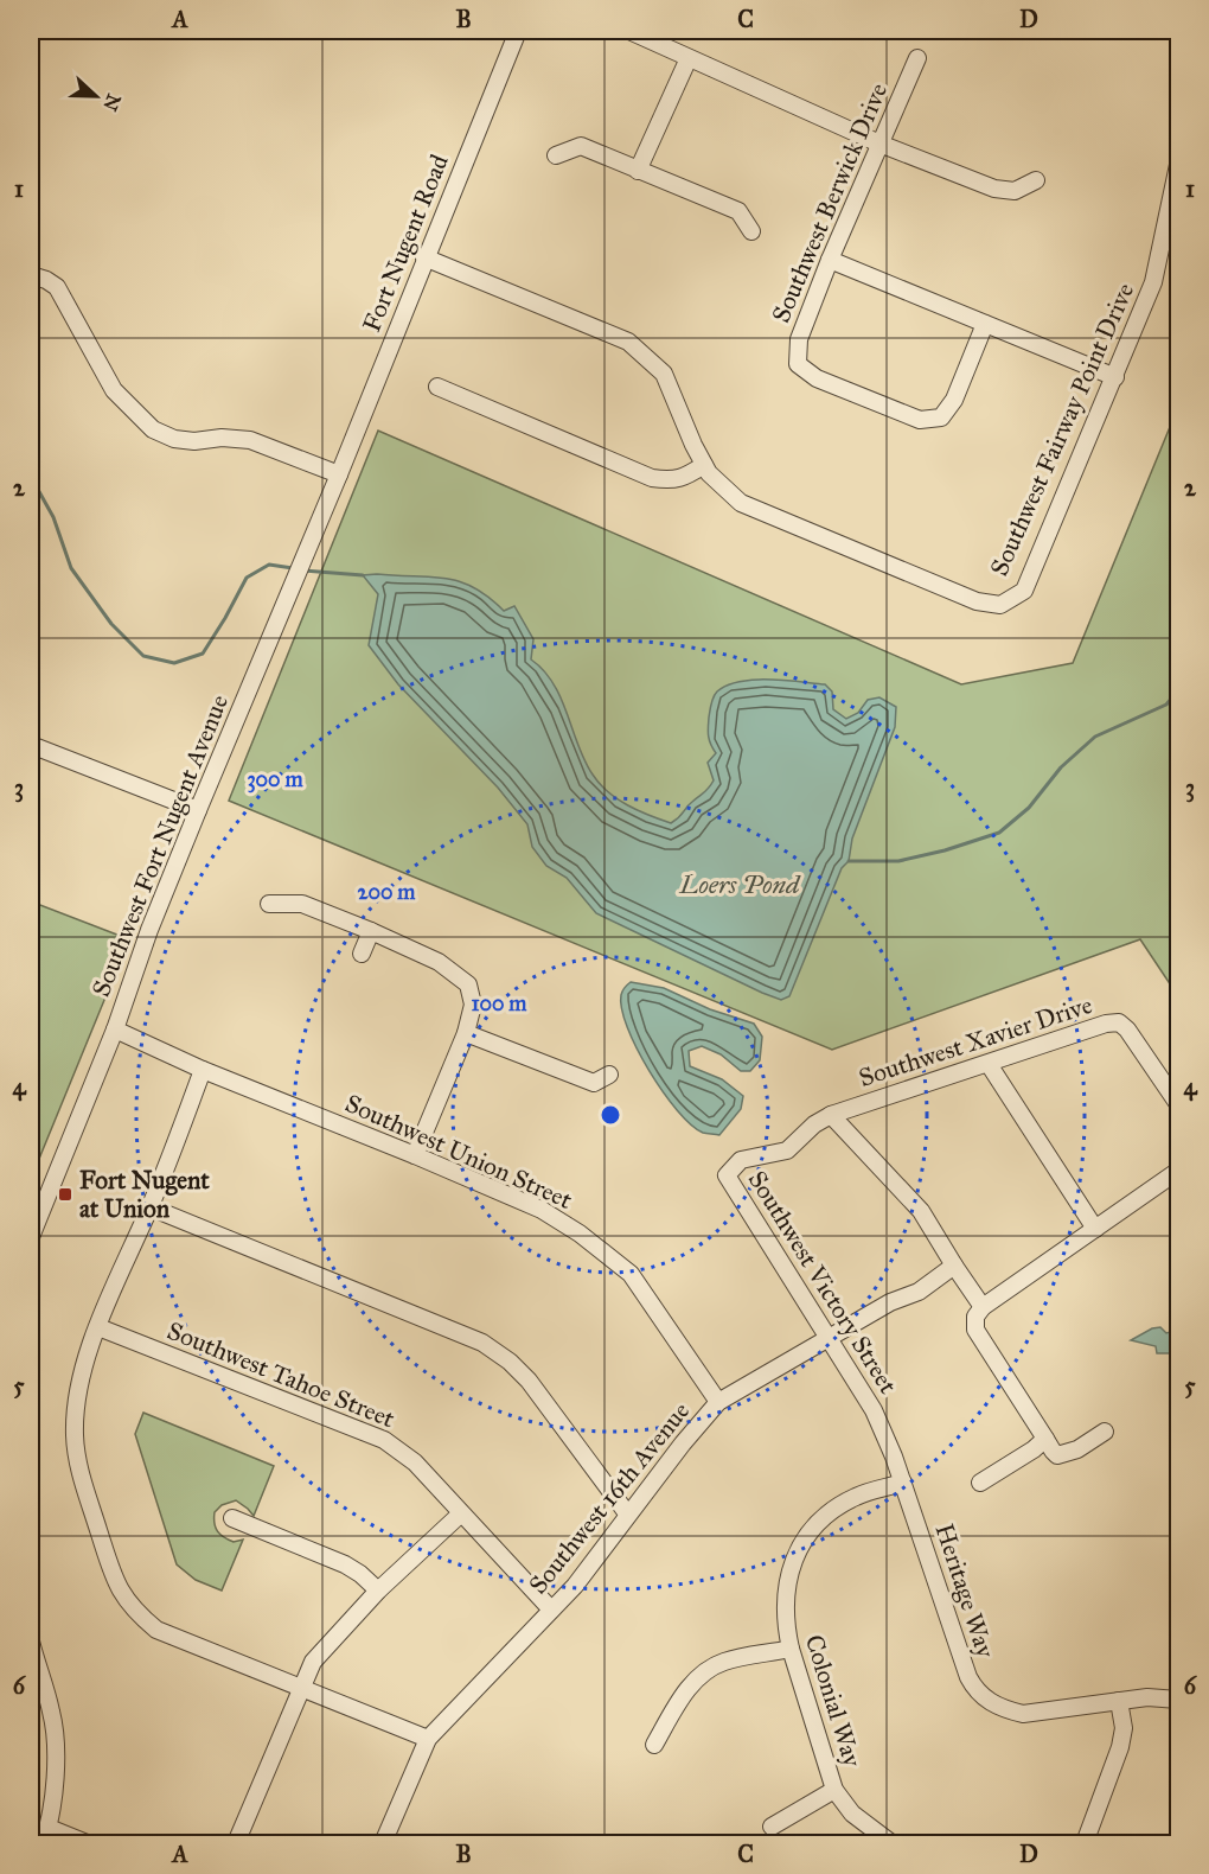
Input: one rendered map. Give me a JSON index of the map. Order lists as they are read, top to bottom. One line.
{"streets":{"street":["Southwest Berwick Drive","Fort Nugent Road","Southwest Fairway Point Drive","Southwest Fort Nugent Avenue","Southwest Xavier Drive","Southwest Union Street","Southwest Victory Street","Southwest Tahoe Street","Southwest 16th Avenue","Heritage Way","Colonial Way"]},"crossings":[["Fort Nugent Road","Southwest Fairway Point Drive"],["Fort Nugent Road","Southwest Fort Nugent Avenue"],["Southwest Fort Nugent Avenue","Southwest Union Street"],["Southwest Xavier Drive","Southwest Victory Street"],["Southwest Union Street","Southwest 16th Avenue"],["Southwest Victory Street","Southwest 16th Avenue"],["Southwest Victory Street","Heritage Way"],["Southwest Victory Street","Colonial Way"],["Southwest Tahoe Street","Southwest 16th Avenue"],["Heritage Way","Colonial Way"]],"water":["Loers Pond"],"places":{"transit":["Fort Nugent at Union"]},"north":"right","grid":{"columns":["A","B","C","D"],"rows":["1","2","3","4","5","6"]},"rings":["300 m","200 m","100 m"]}
